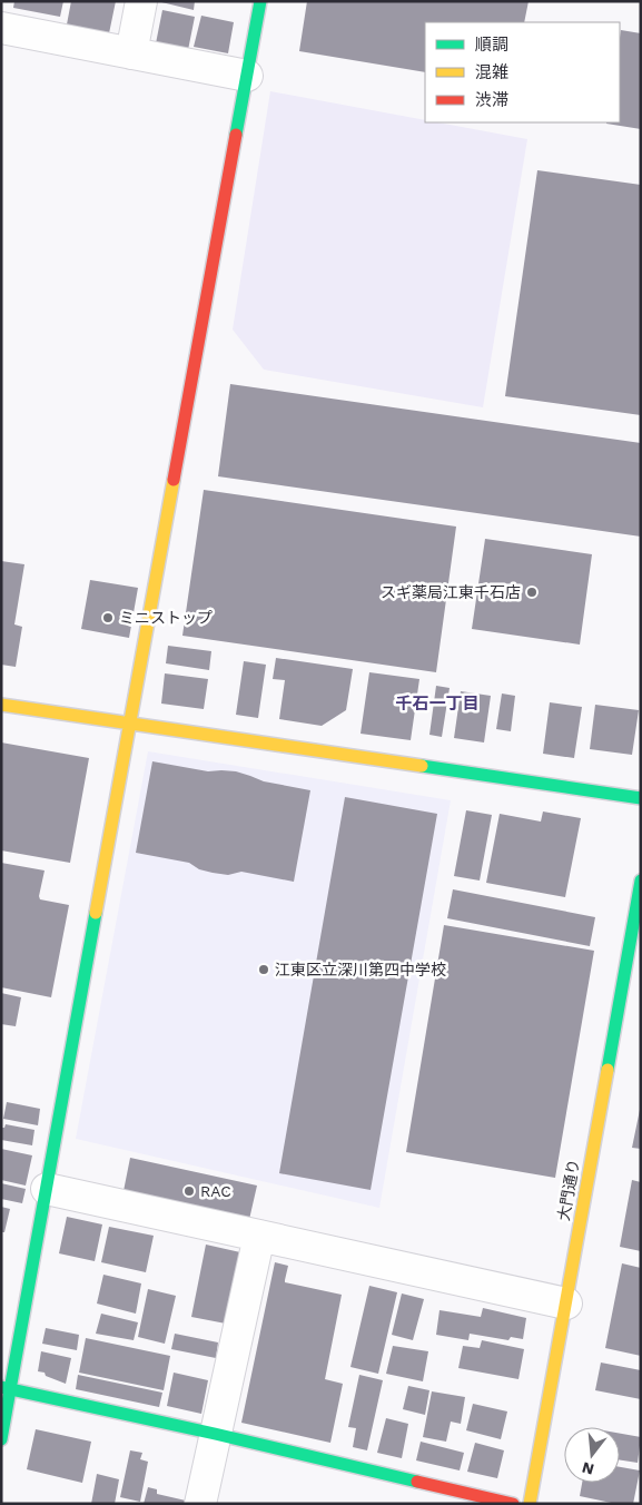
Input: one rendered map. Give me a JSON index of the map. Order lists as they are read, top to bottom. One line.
{"streets":{"street":["大門通り"]},"districts":["千石一丁目"],"places":["スギ薬局江東千石店","ミニストップ","江東区立深川第四中学校","RAC"],"legend":["順調","混雑","渋滞"],"north":"bottom"}
